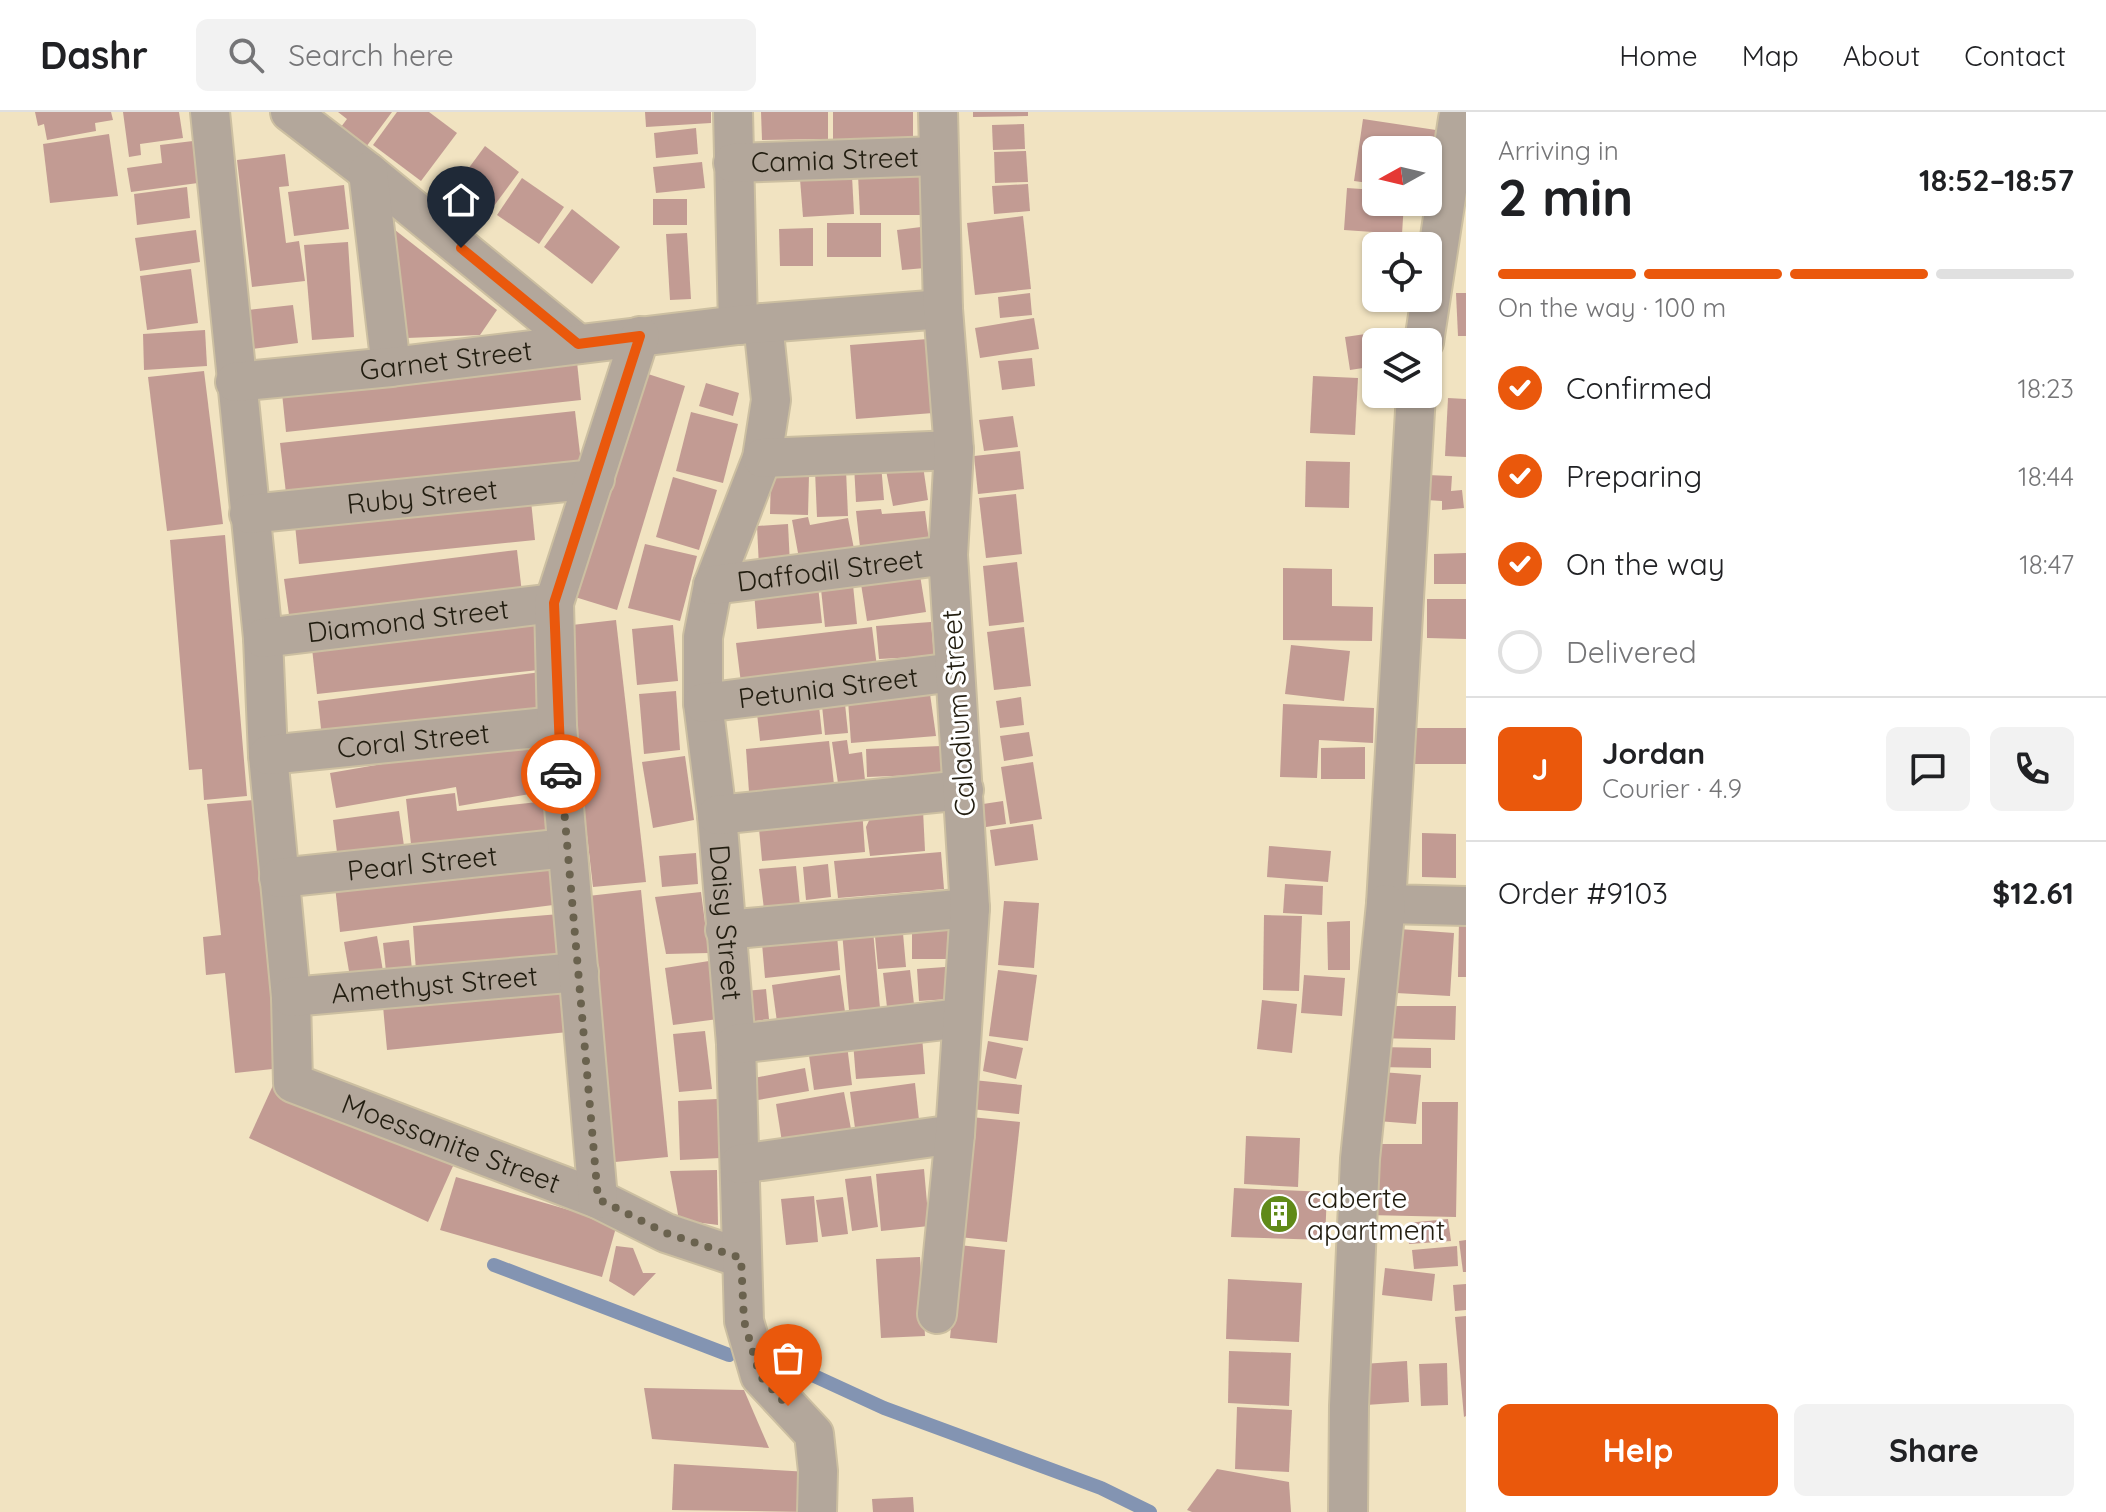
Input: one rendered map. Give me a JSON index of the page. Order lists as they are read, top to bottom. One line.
{"streets":{"street":["Camia Street","Garnet Street","Ruby Street","Daffodil Street","Diamond Street","Petunia Street","Caladium Street","Coral Street","Pearl Street","Daisy Street","Amethyst Street","Moessanite Street"]},"crossings":[["Camia Street","Caladium Street"],["Camia Street","Daisy Street"],["Garnet Street","Caladium Street"],["Garnet Street","Daisy Street"],["Daffodil Street","Caladium Street"],["Daffodil Street","Daisy Street"],["Petunia Street","Caladium Street"],["Petunia Street","Daisy Street"],["Daisy Street","Moessanite Street"],["Amethyst Street","Moessanite Street"]],"places":{"building":["caberte apartment"]},"north":"left","page":{"header":"Dashr","search":"Search here","nav":["Home","Map","About","Contact"],"heading":["2 min","Arriving in","18:52–18:57"],"panel":["Jordan","Courier · 4.9","Order #9103","$12.61"],"bar":"On the way · 100 m","list":[["Confirmed","18:23"],["Preparing","18:44"],["On the way","18:47"],"Delivered"],"round":"J","buttons":["Help","Share"]}}
